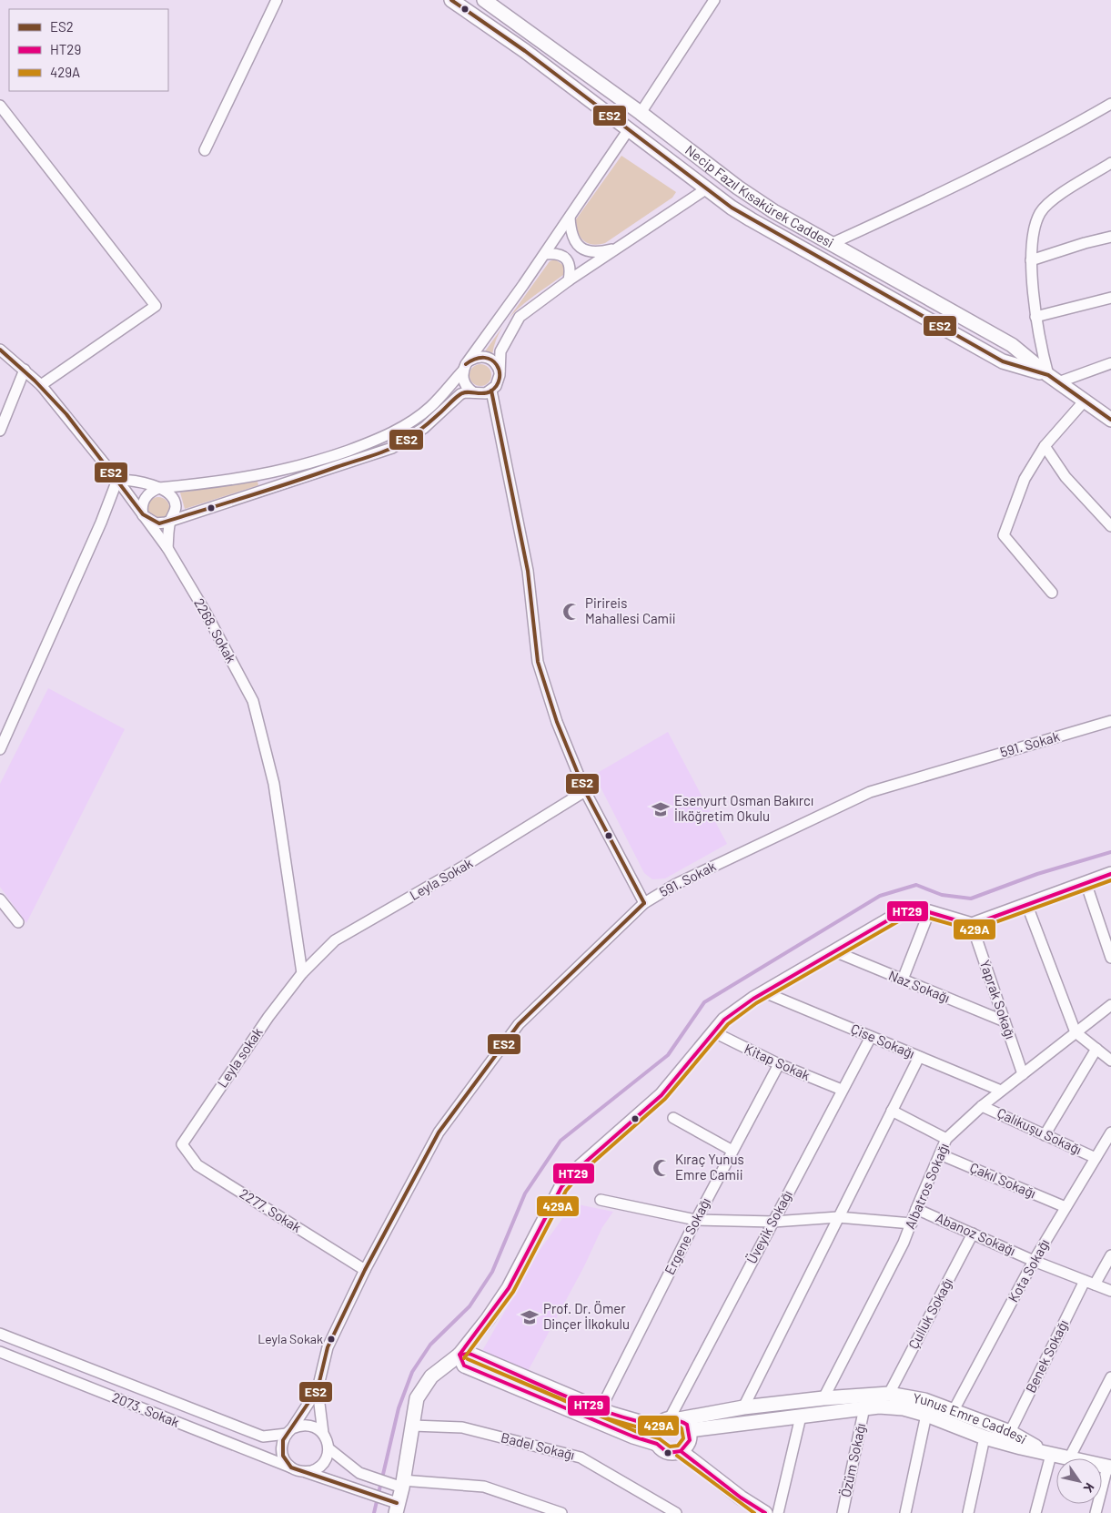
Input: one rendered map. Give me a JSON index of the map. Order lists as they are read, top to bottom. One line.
{"streets":{"street":["Necip Fazıl Kısakürek Caddesi","2268. Sokak","591. Sokak","Leyla Sokak","Naz Sokağı","Yaprak Sokağı","Çise Sokağı","Leyla sokak","Kitap Sokak","Çalıkuşu Sokağı","Çakıl Sokağı","Albatros Sokağı","2277. Sokak","Üveyik Sokağı","Abanoz Sokağı","Ergene Sokağı","Kota Sokağı","Çulluk Sokağı","Benek Sokağı","2073. Sokak","Yunus Emre Caddesi","Badel Sokağı","Özüm Sokağı"]},"crossings":[["2268. Sokak","Leyla Sokak"],["2268. Sokak","Leyla sokak"],["591. Sokak","2277. Sokak"],["Leyla Sokak","Leyla sokak"],["Naz Sokağı","Yaprak Sokağı"],["Yaprak Sokağı","Albatros Sokağı"],["Çise Sokağı","Albatros Sokağı"],["Çise Sokağı","Üveyik Sokağı"],["Leyla sokak","2277. Sokak"],["Kitap Sokak","Üveyik Sokağı"],["Kitap Sokak","Ergene Sokağı"],["Çalıkuşu Sokağı","Albatros Sokağı"],["Çalıkuşu Sokağı","Kota Sokağı"],["Çakıl Sokağı","Albatros Sokağı"],["Çakıl Sokağı","Kota Sokağı"],["Albatros Sokağı","Abanoz Sokağı"],["Albatros Sokağı","Yunus Emre Caddesi"],["Üveyik Sokağı","Yunus Emre Caddesi"],["Abanoz Sokağı","Kota Sokağı"],["Abanoz Sokağı","Çulluk Sokağı"],["Abanoz Sokağı","Benek Sokağı"],["Ergene Sokağı","Yunus Emre Caddesi"],["Kota Sokağı","Yunus Emre Caddesi"],["Çulluk Sokağı","Yunus Emre Caddesi"],["Benek Sokağı","Yunus Emre Caddesi"],["Yunus Emre Caddesi","Özüm Sokağı"]],"places":{"mosque":["Pirireis Mahallesi Camii","Kıraç Yunus Emre Camii"],"school or university":["Esenyurt Osman Bakırcı İlköğretim Okulu","Prof. Dr. Ömer Dinçer İlkokulu"],"other":["Leyla Sokak"]},"lines":["transit line ES2","transit line HT29","transit line 429A"],"legend":["ES2","HT29","429A"],"north":"bottom right"}
